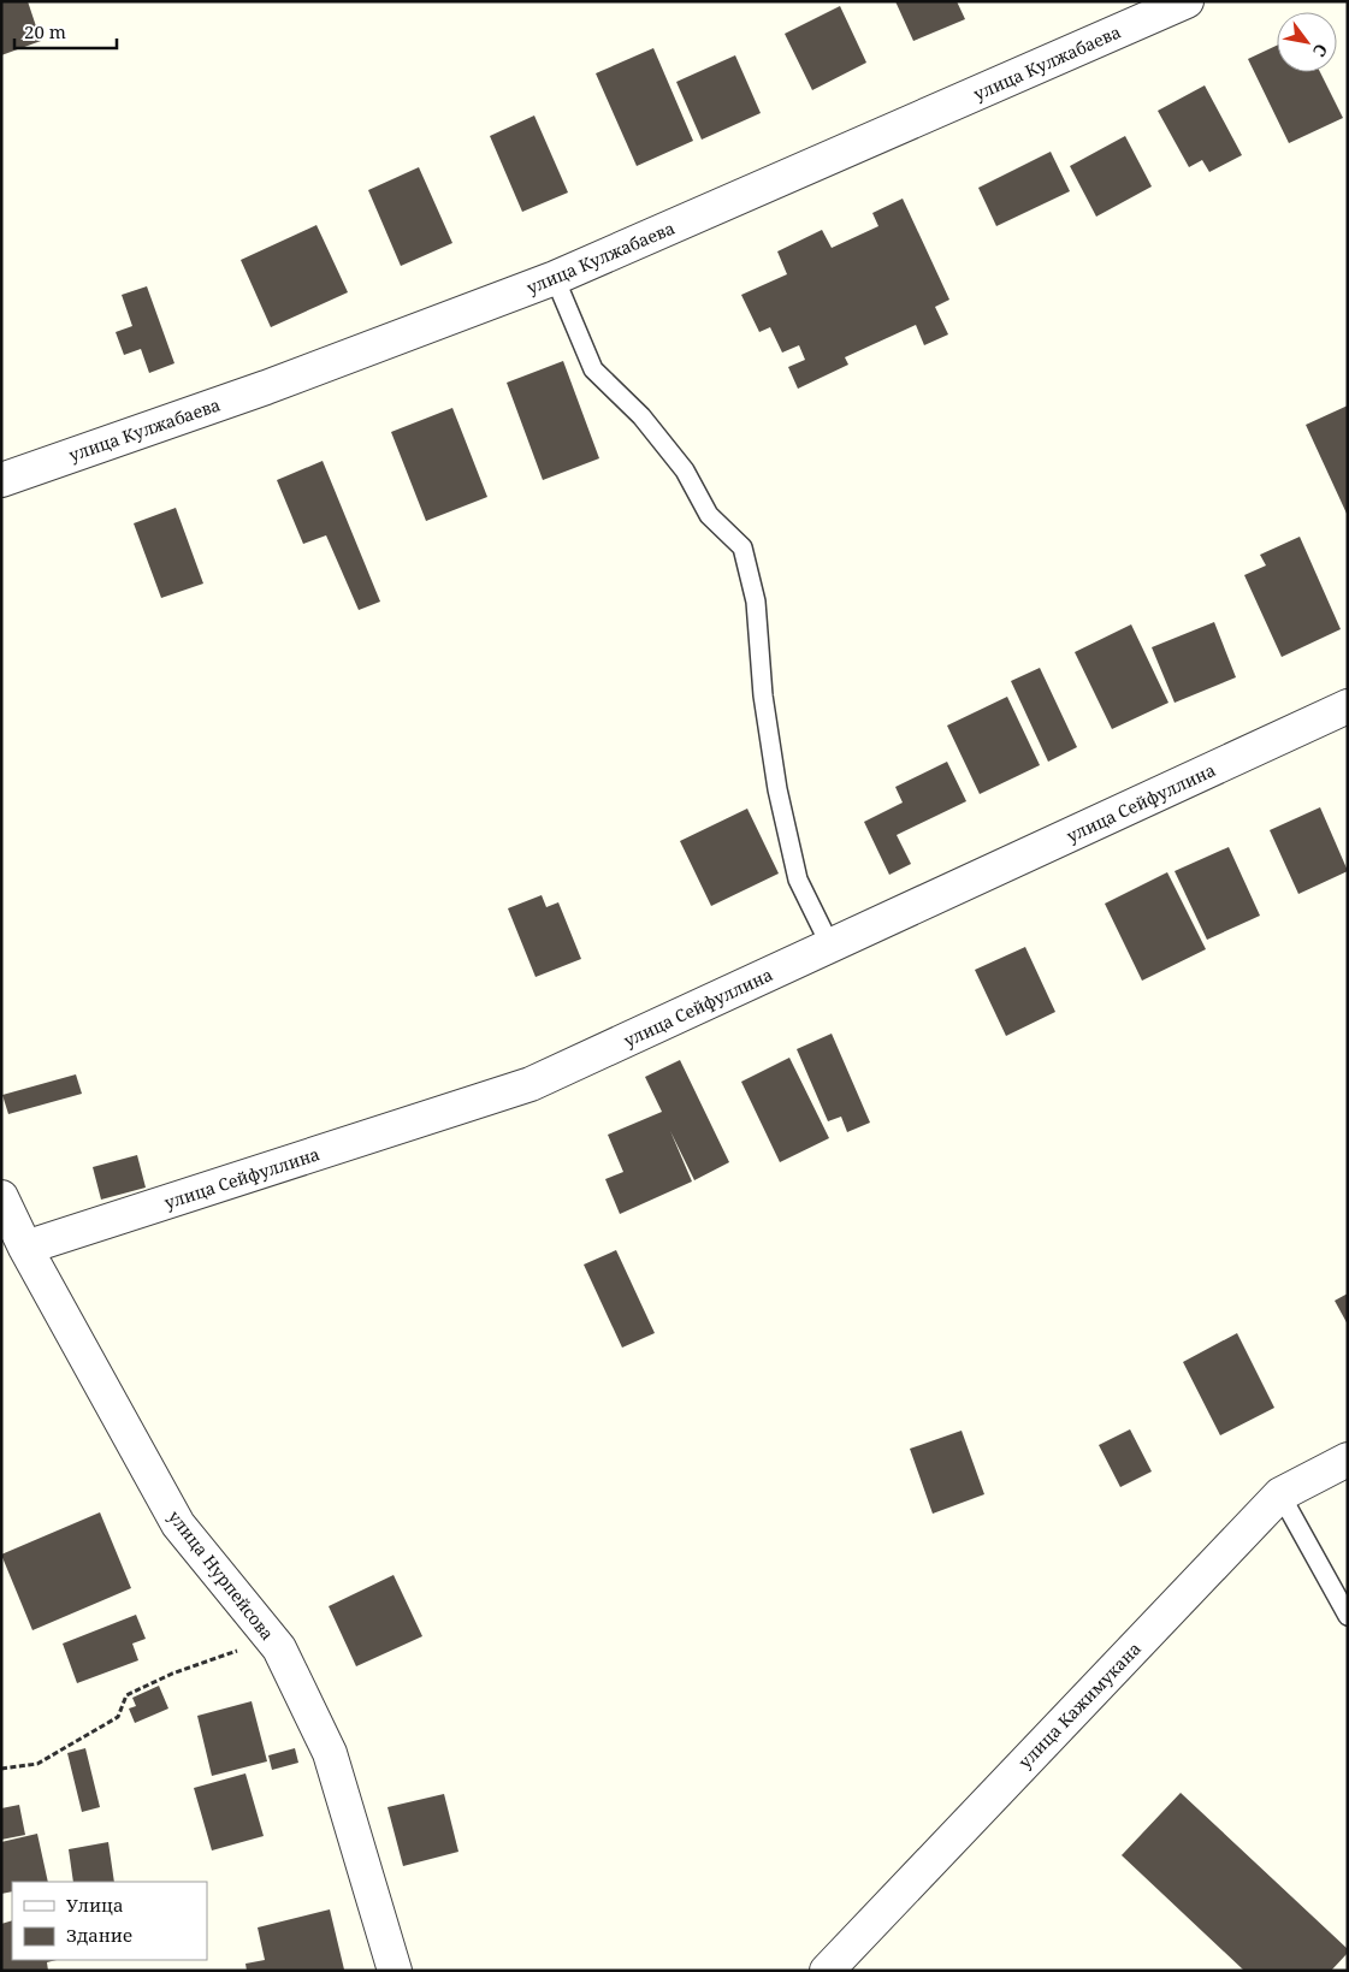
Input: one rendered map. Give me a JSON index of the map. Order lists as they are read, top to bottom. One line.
{"streets":{"street":["улица Кулжабаева","улица Сейфуллина","улица Нурпейсова","улица Кажимукана"]},"crossings":[["улица Сейфуллина","улица Нурпейсова"]],"legend":["Улица","Здание"],"scale_bar":"20 m","north":"bottom right"}
